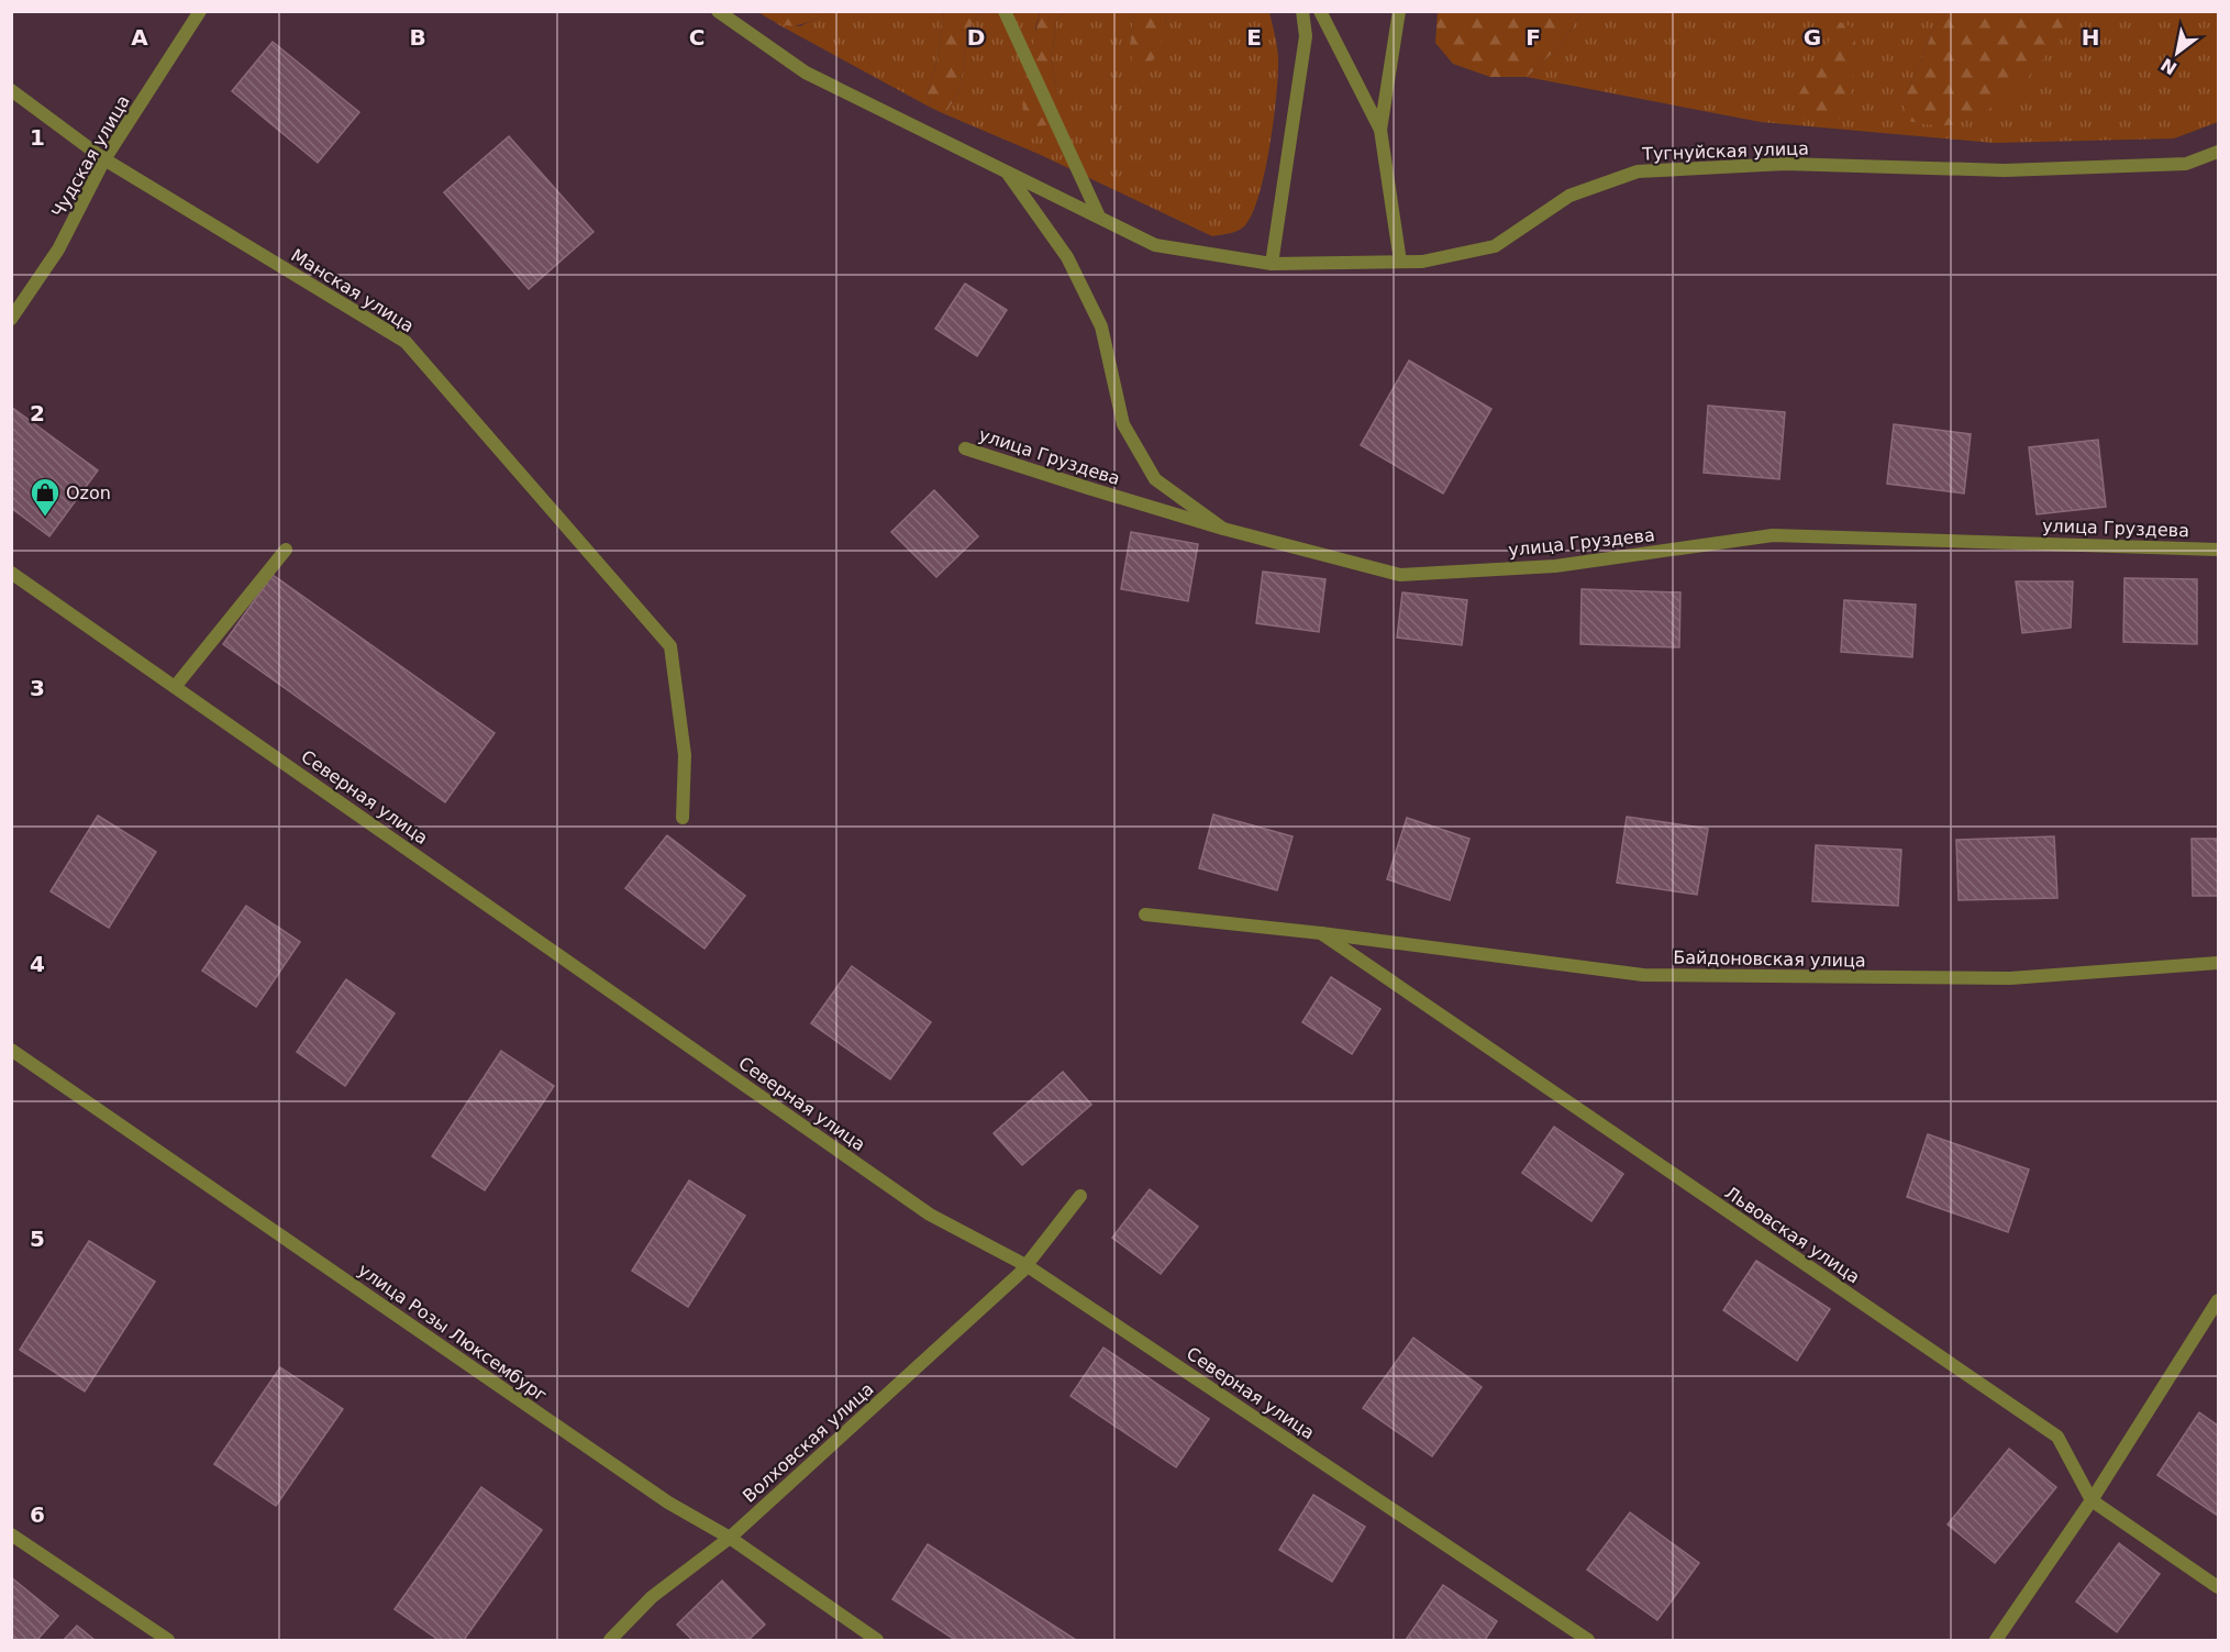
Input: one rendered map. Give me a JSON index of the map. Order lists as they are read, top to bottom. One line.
{"streets":{"street":["Тугнуйская улица","Чудская улица","Манская улица","улица Груздева","Северная улица","Байдоновская улица","Львовская улица","улица Розы Люксембург","Волховская улица"]},"crossings":[["Чудская улица","Манская улица"],["Северная улица","Волховская улица"],["Байдоновская улица","Львовская улица"],["улица Розы Люксембург","Волховская улица"]],"places":{"shop":["Ozon"]},"north":"bottom left","grid":{"columns":["A","B","C","D","E","F","G","H"],"rows":["1","2","3","4","5","6"]}}
